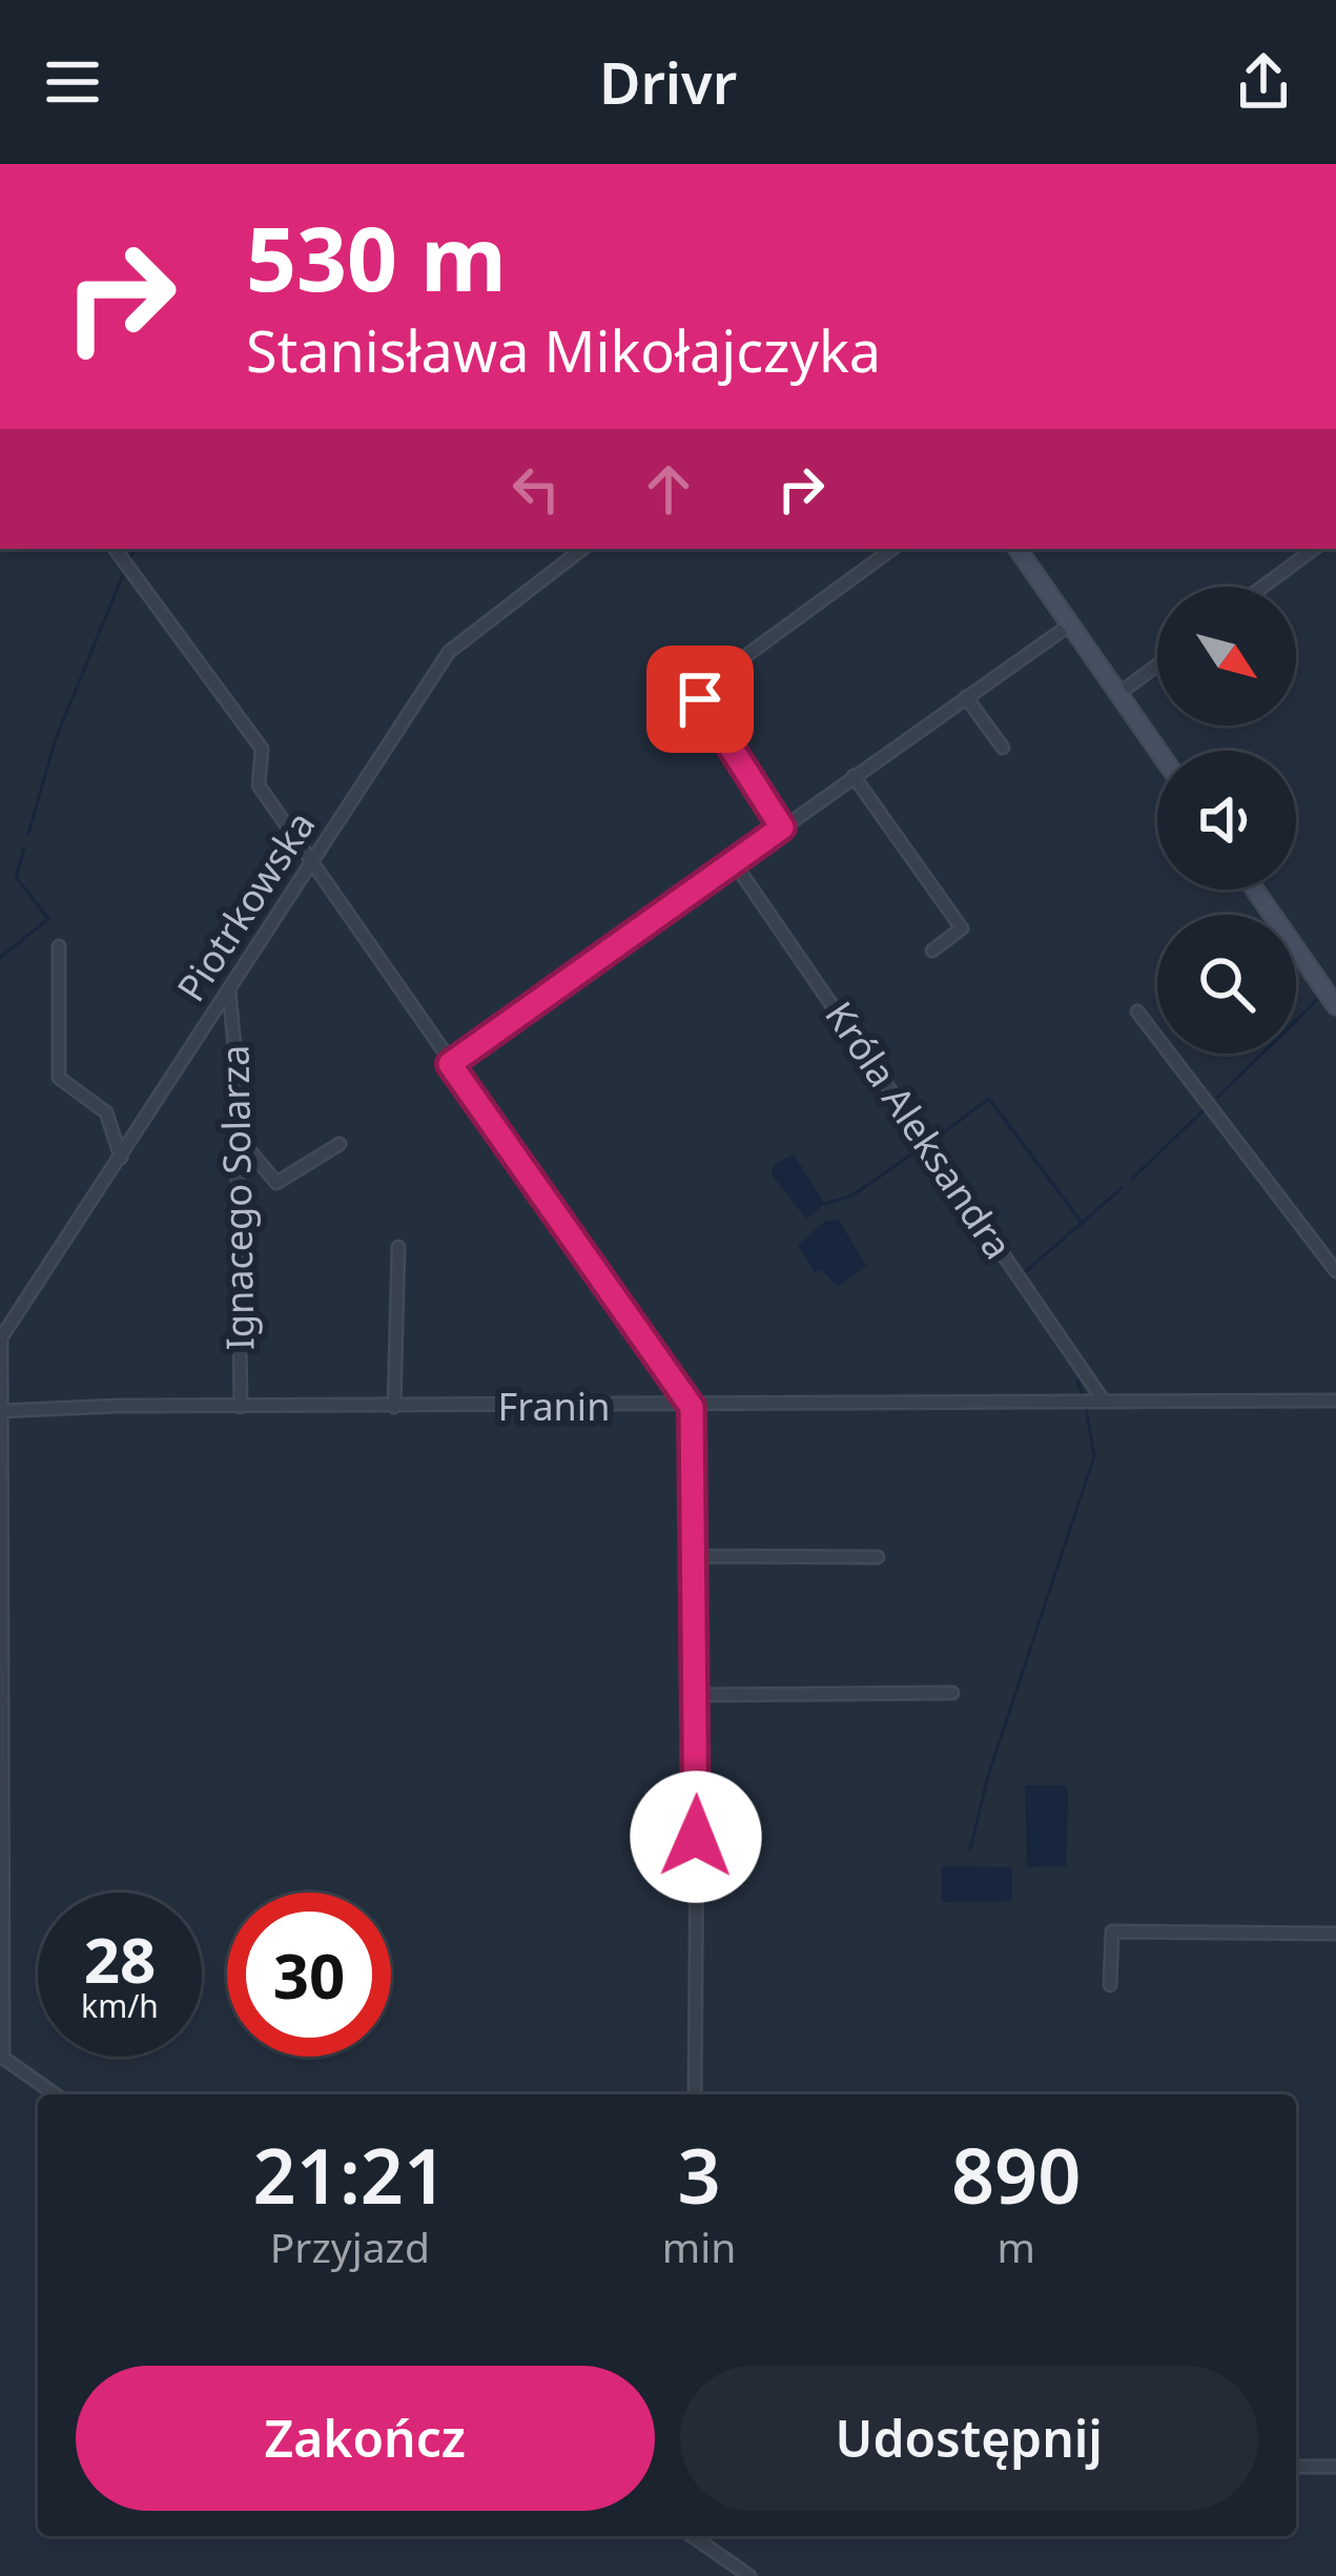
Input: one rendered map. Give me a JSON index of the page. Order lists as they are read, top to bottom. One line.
{"streets":{"street":["Piotrkowska","Króla Aleksandra","Ignacego Solarza","Franin"]},"crossings":[["Piotrkowska","Ignacego Solarza"],["Króla Aleksandra","Franin"],["Ignacego Solarza","Franin"]],"north":"bottom right","page":{"header":"Drivr","turn":["530 m","Stanisława Mikołajczyka"],"speed":"28 km/h","limit":"30","eta":["21:21","Przyjazd","3","min","890","m"],"buttons":["Zakończ","Udostępnij"]}}
